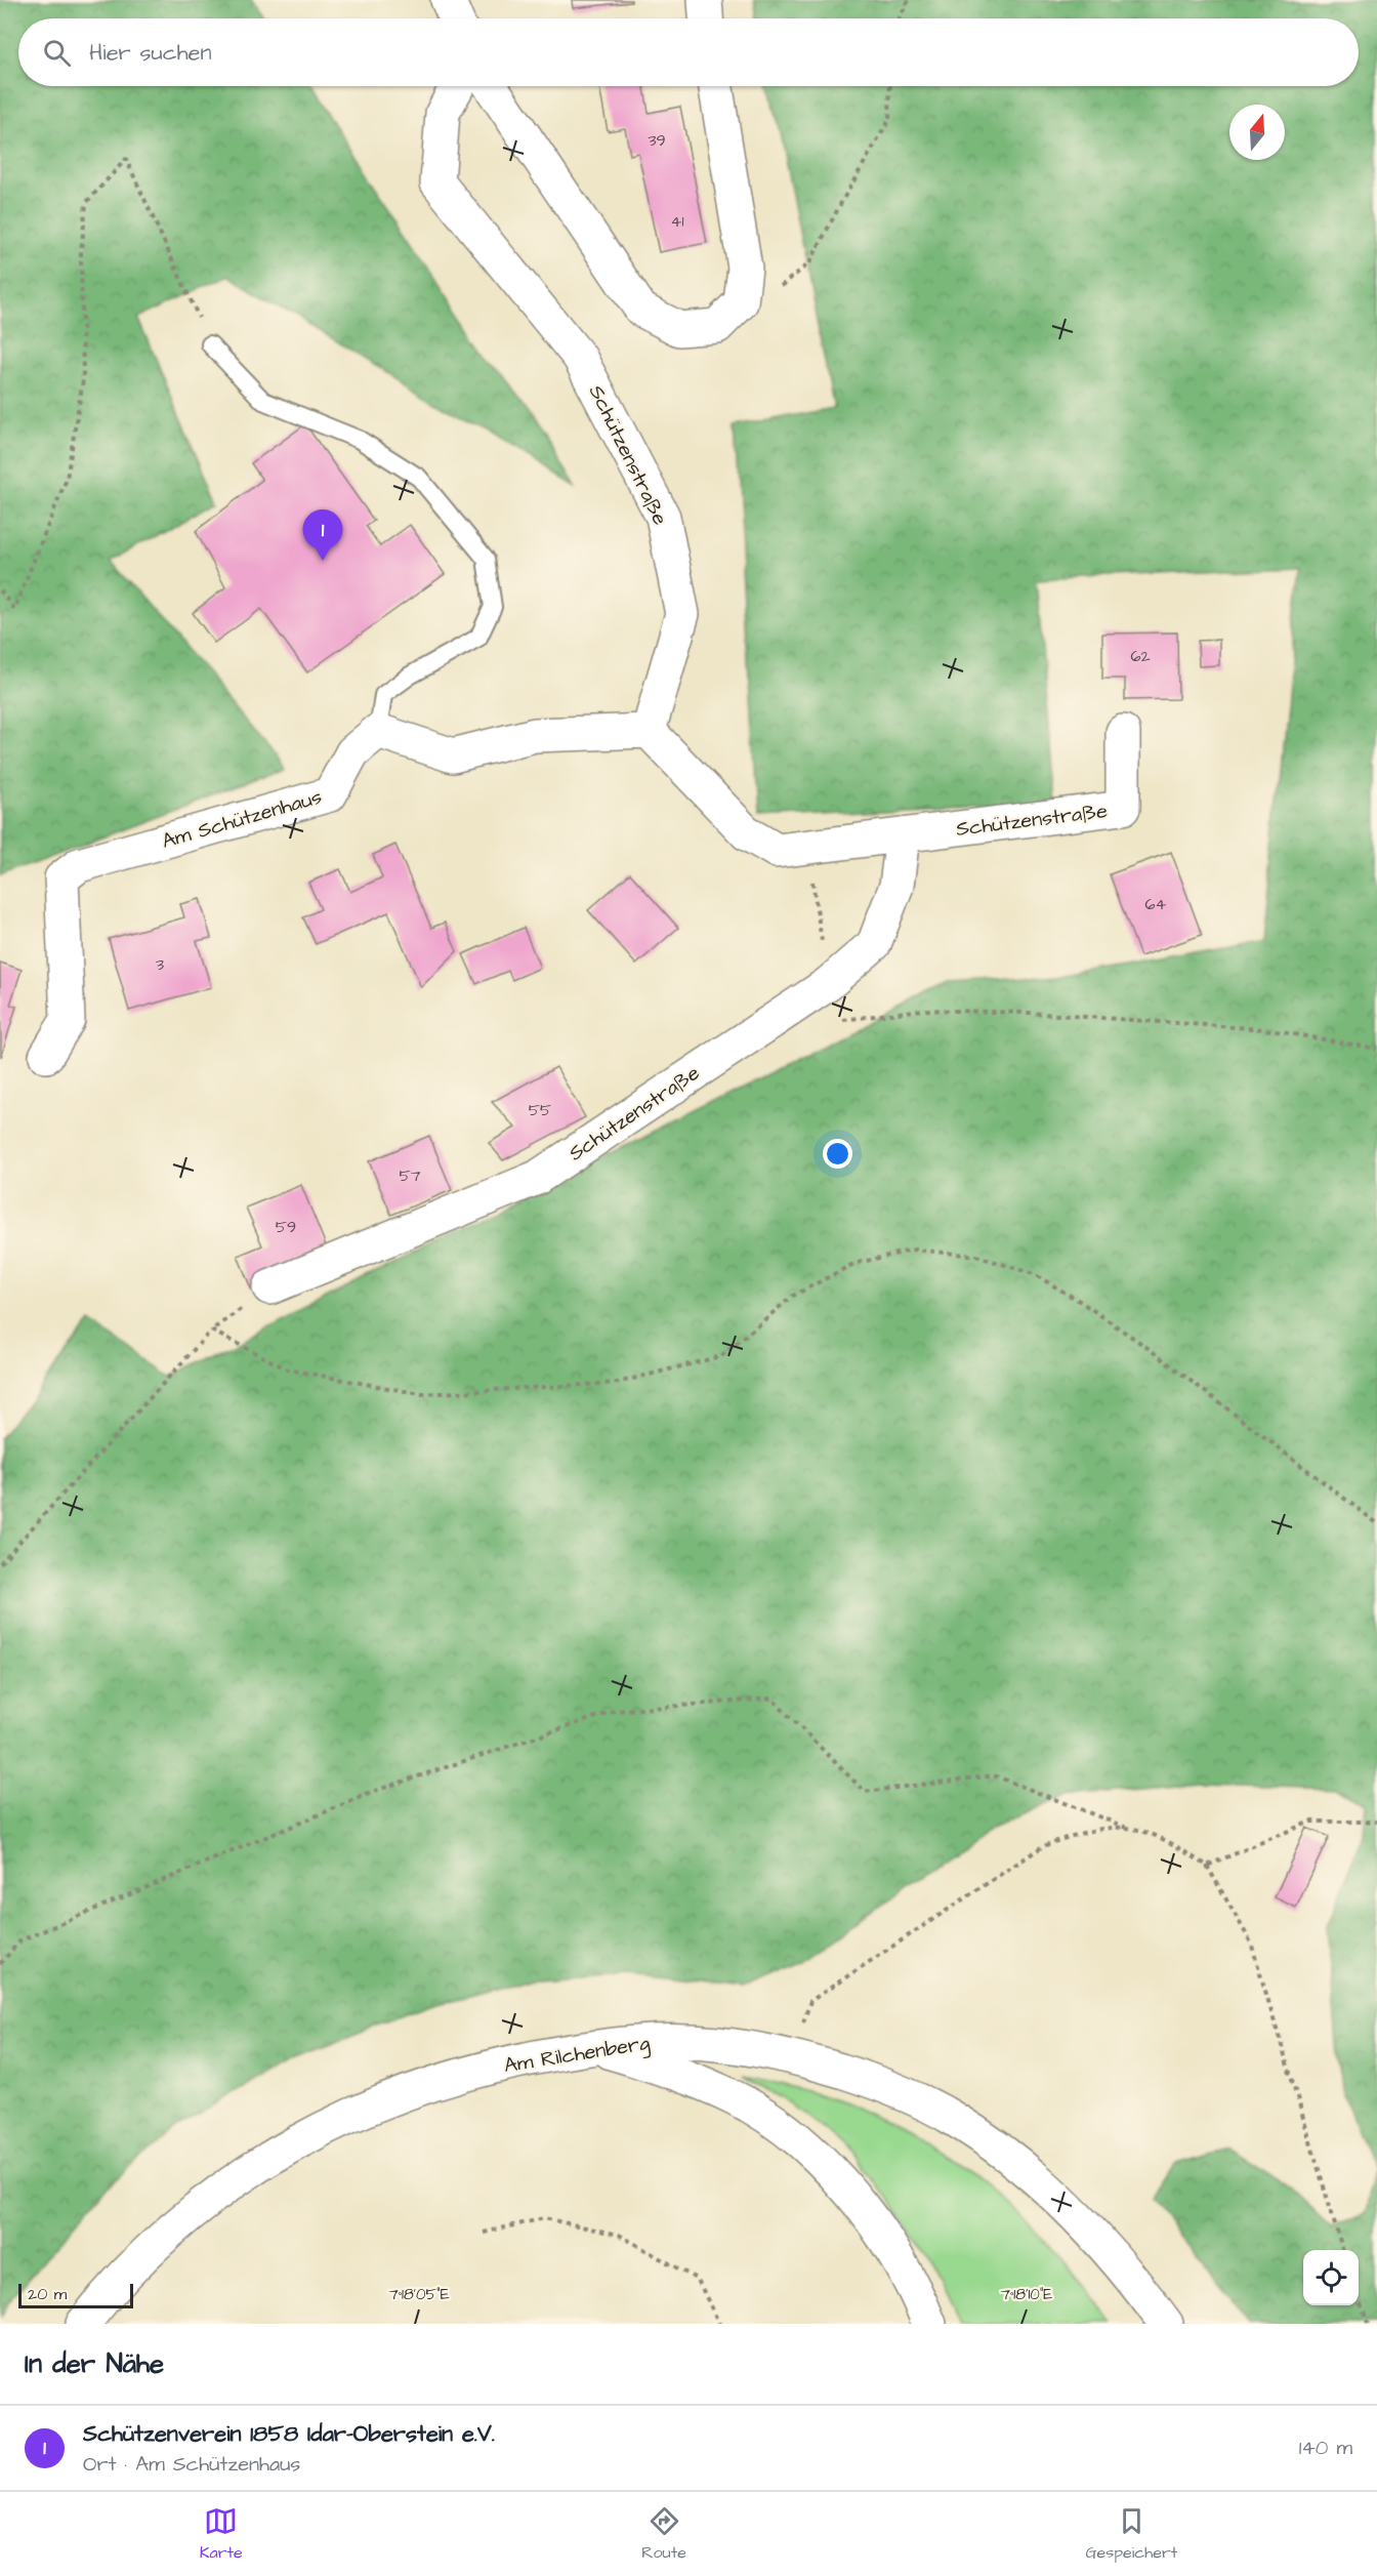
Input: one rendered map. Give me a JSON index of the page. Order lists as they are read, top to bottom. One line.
{"streets":{"street":["Schützenstraße","Am Schützenhaus","Am Rilchenberg"]},"house_numbers":["39","41","62","64","3","55","57","59"],"scale_bar":"20 m","north":"top","page":{"search":"Hier suchen","pins":"1","scale":"20 m","heading":"In der Nähe","list":[{"mark":"1","name":"Schützenverein 1858 Idar-Oberstein e.V.","note":"Ort · Am Schützenhaus","value":"140 m"}],"nav":["Karte","Route","Gespeichert"]},"coordinates":["7°18'05\"E","7°18'10\"E"]}
